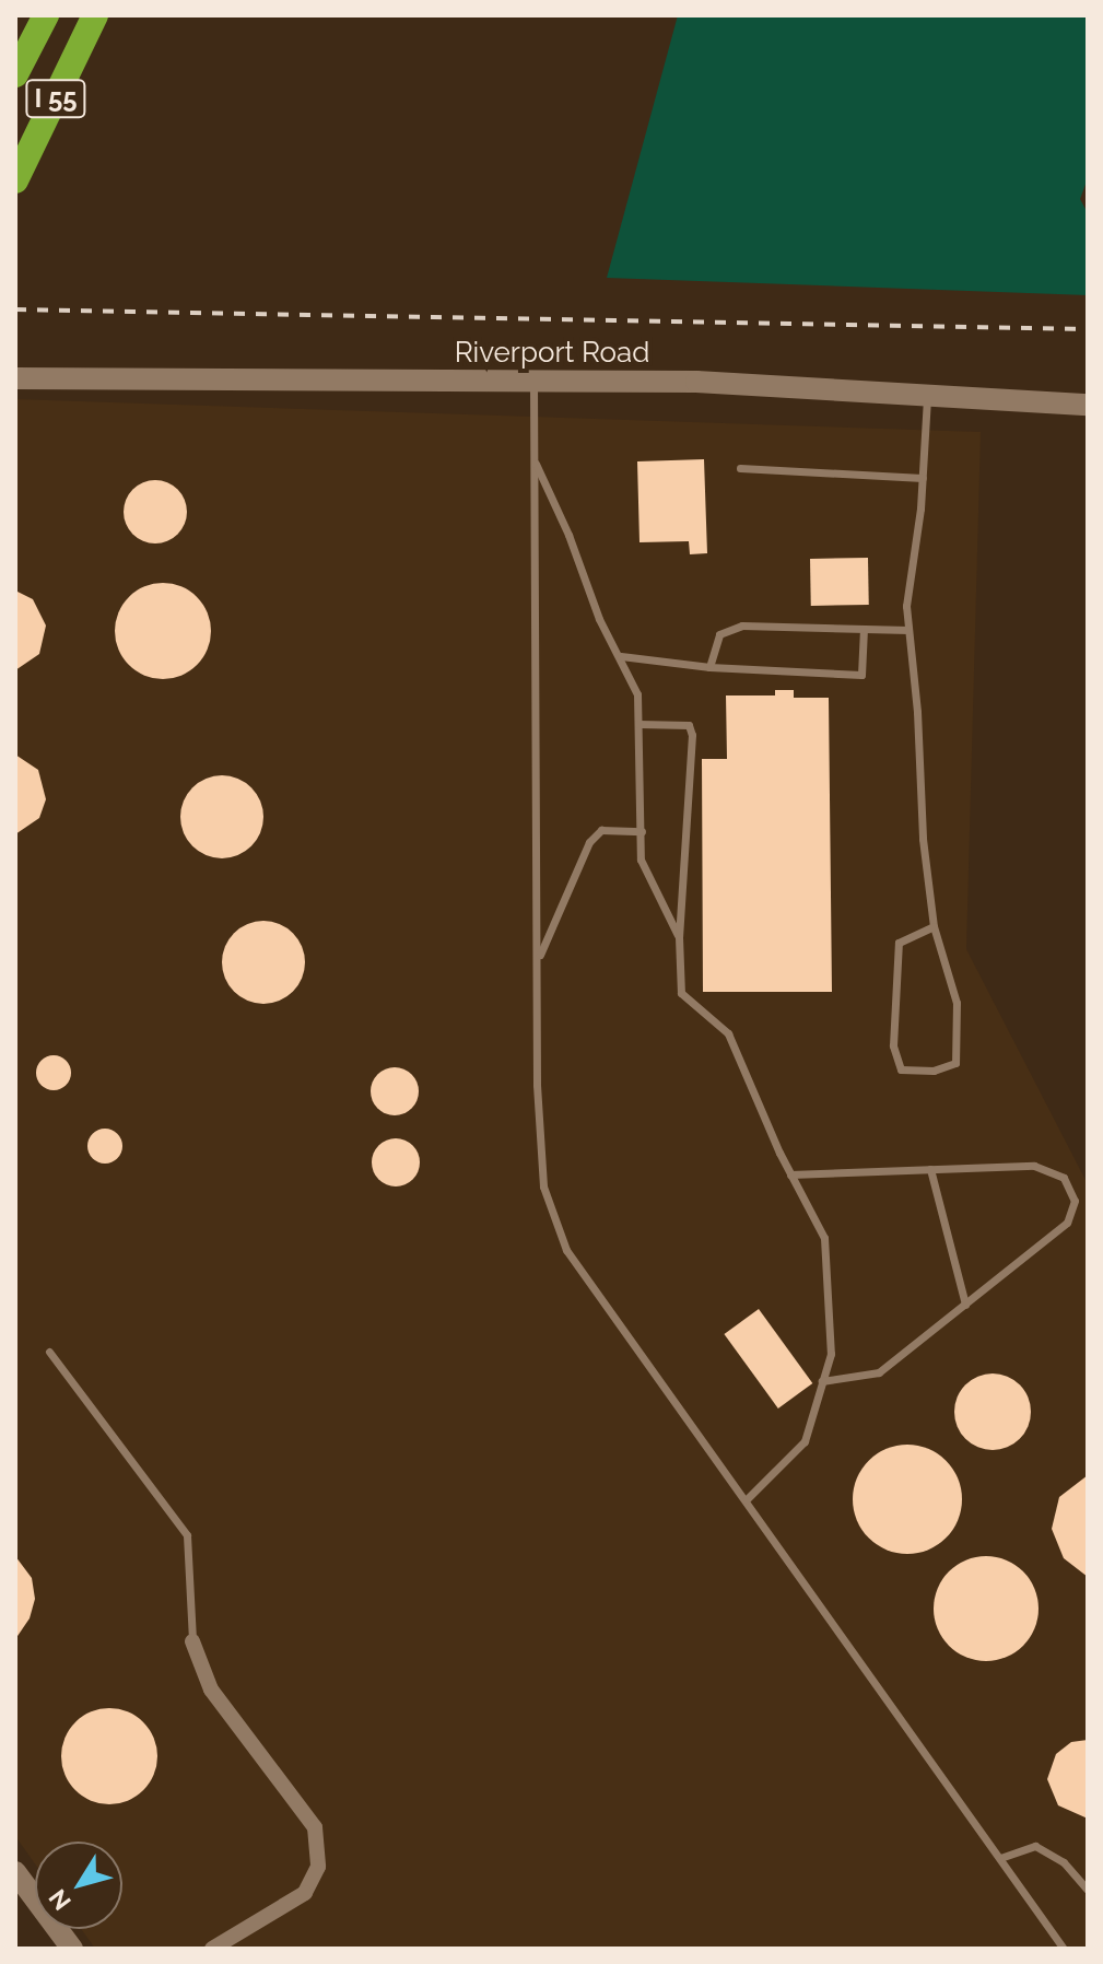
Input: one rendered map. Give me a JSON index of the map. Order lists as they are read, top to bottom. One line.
{"streets":{"highway":["I 55"],"main road":["Riverport Road"]},"north":"bottom left"}
